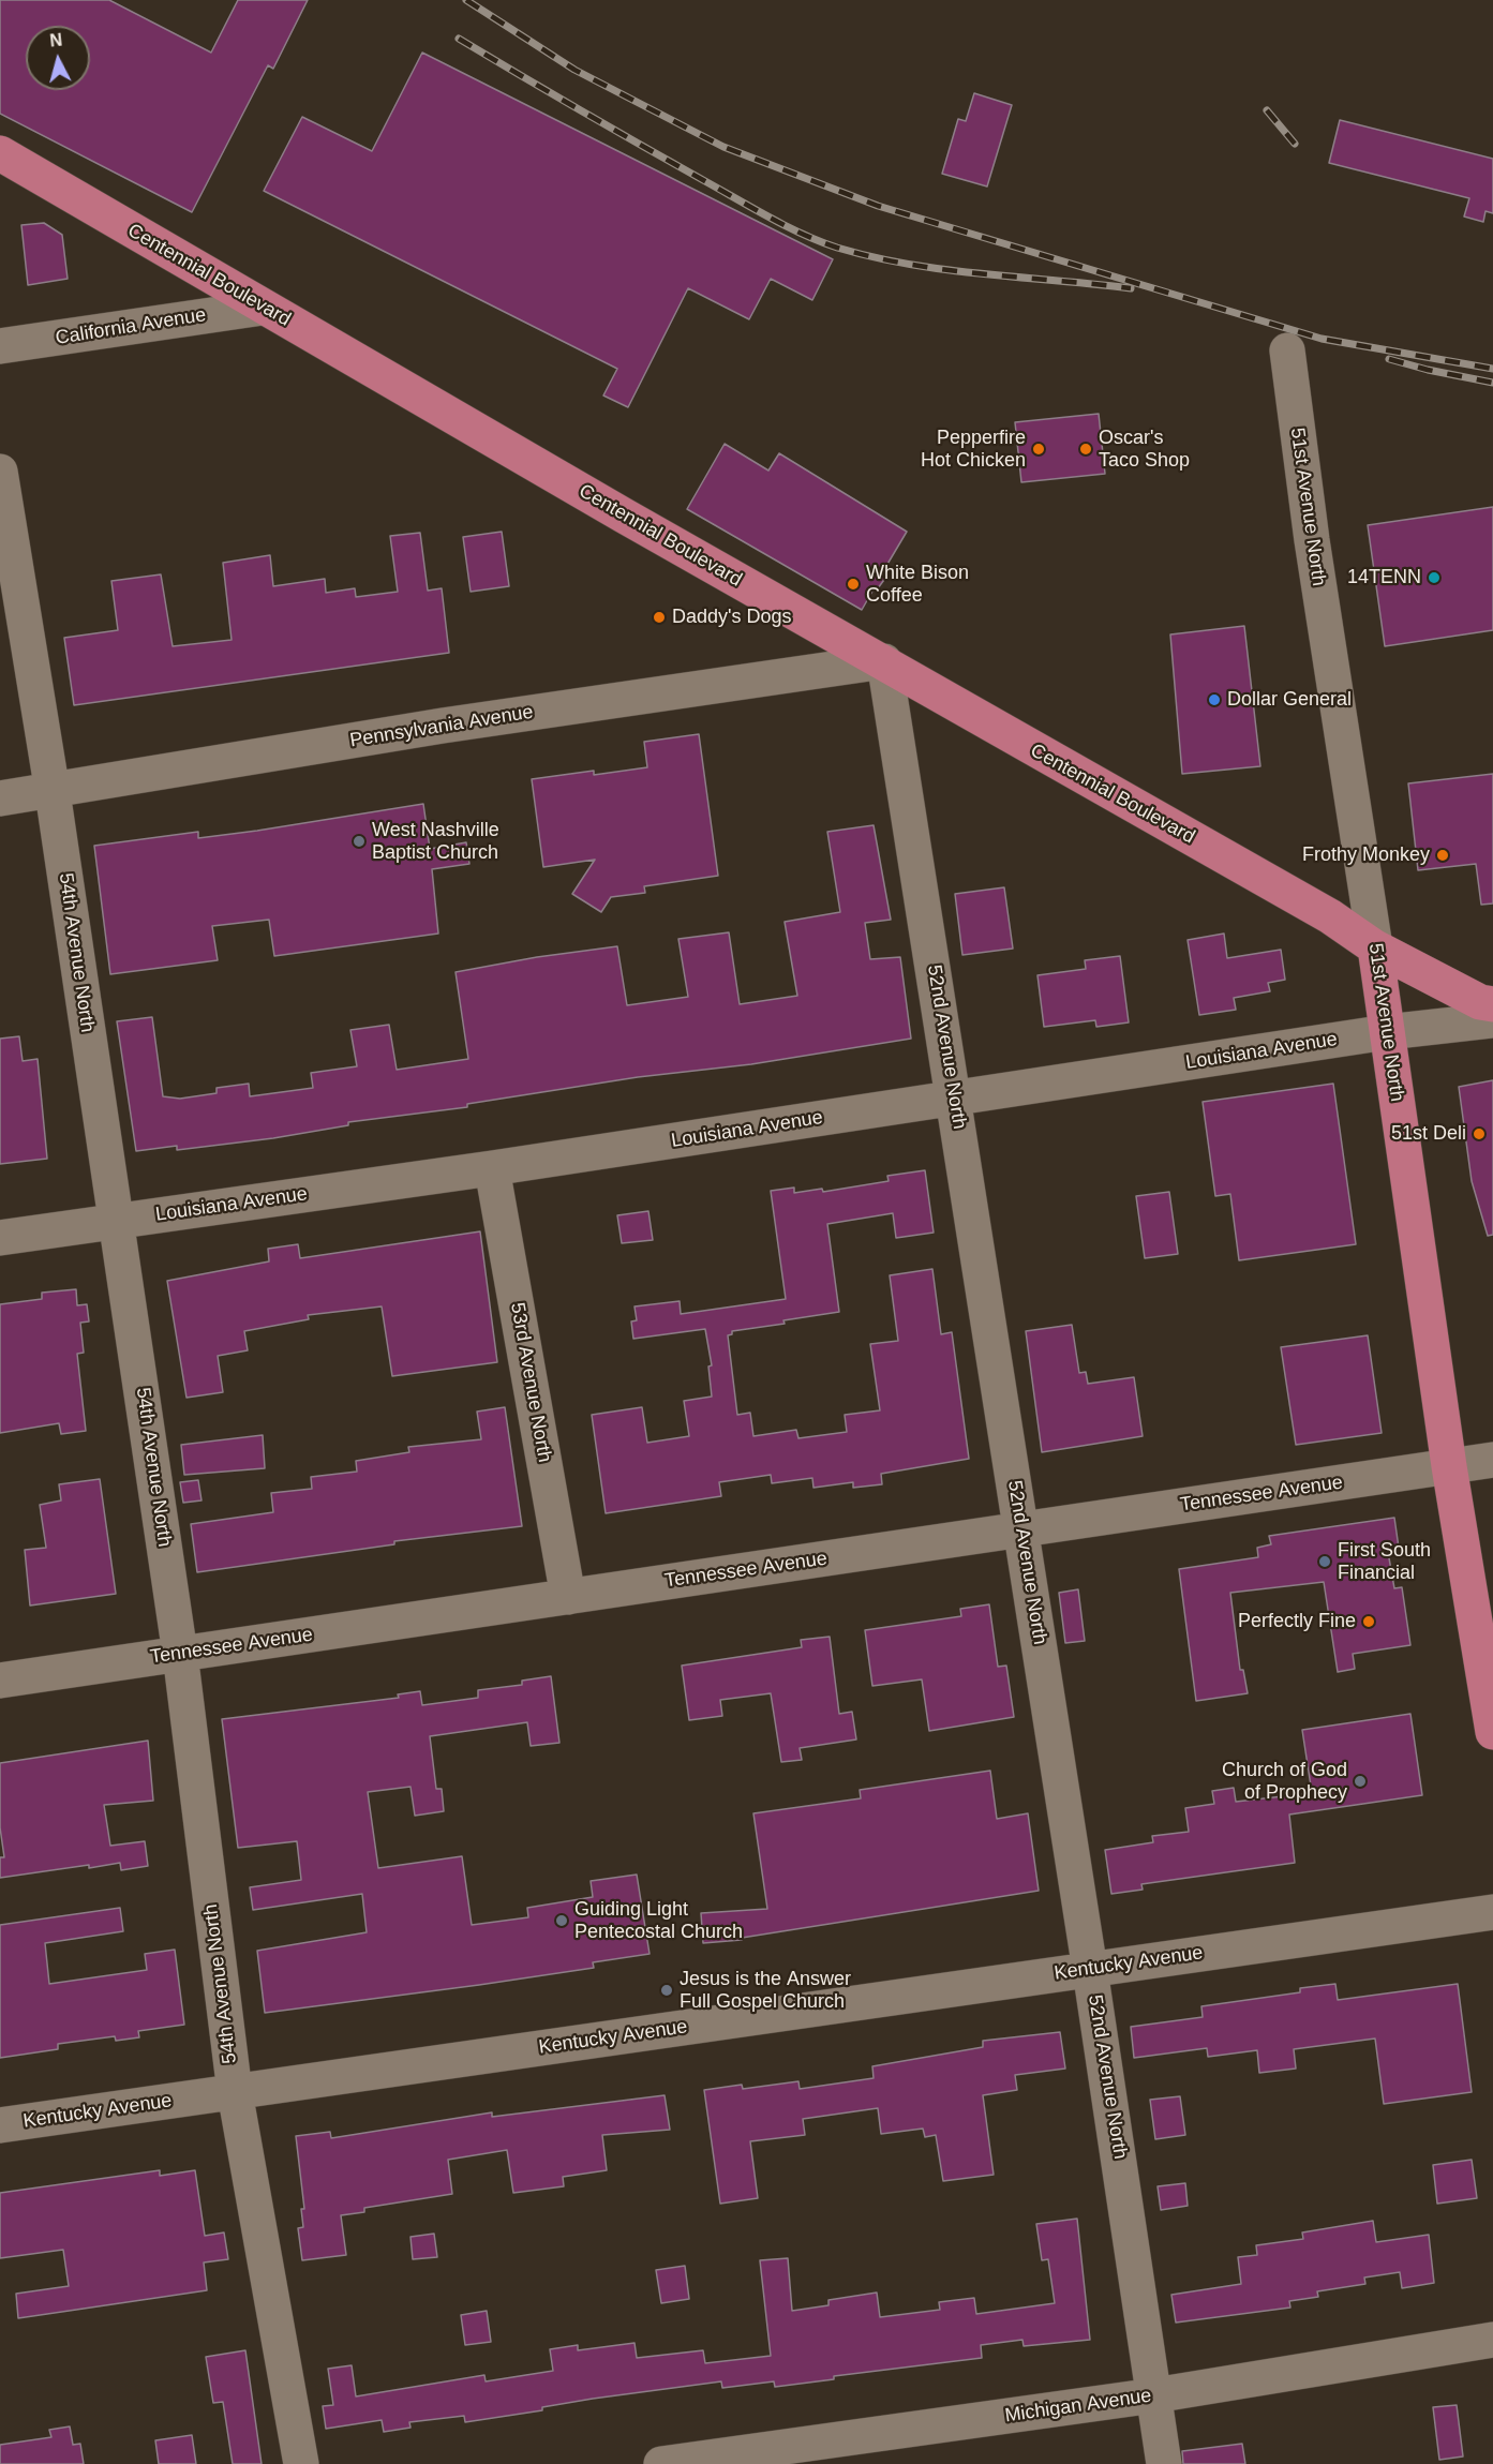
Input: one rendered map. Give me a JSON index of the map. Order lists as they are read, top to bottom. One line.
{"streets":{"main road":["Centennial Boulevard","51st Avenue North"],"street":["California Avenue","Pennsylvania Avenue","54th Avenue North","52nd Avenue North","Louisiana Avenue","53rd Avenue North","Tennessee Avenue","Kentucky Avenue","Michigan Avenue"]},"crossings":[["Centennial Boulevard","California Avenue"],["Centennial Boulevard","51st Avenue North"],["Centennial Boulevard","Pennsylvania Avenue"],["Centennial Boulevard","52nd Avenue North"],["51st Avenue North","Louisiana Avenue"],["51st Avenue North","Tennessee Avenue"],["Pennsylvania Avenue","54th Avenue North"],["Pennsylvania Avenue","52nd Avenue North"],["54th Avenue North","Louisiana Avenue"],["54th Avenue North","Tennessee Avenue"],["54th Avenue North","Kentucky Avenue"],["52nd Avenue North","Louisiana Avenue"],["52nd Avenue North","Tennessee Avenue"],["52nd Avenue North","Kentucky Avenue"],["52nd Avenue North","Michigan Avenue"],["Louisiana Avenue","53rd Avenue North"],["53rd Avenue North","Tennessee Avenue"]],"places":["Pepperfire Hot Chicken","Oscar's Taco Shop","14TENN","White Bison Coffee","Daddy's Dogs","Dollar General","West Nashville Baptist Church","Frothy Monkey","51st Deli","First South Financial","Perfectly Fine","Church of God of Prophecy","Guiding Light Pentecostal Church","Jesus is the Answer Full Gospel Church"],"north":"top"}
